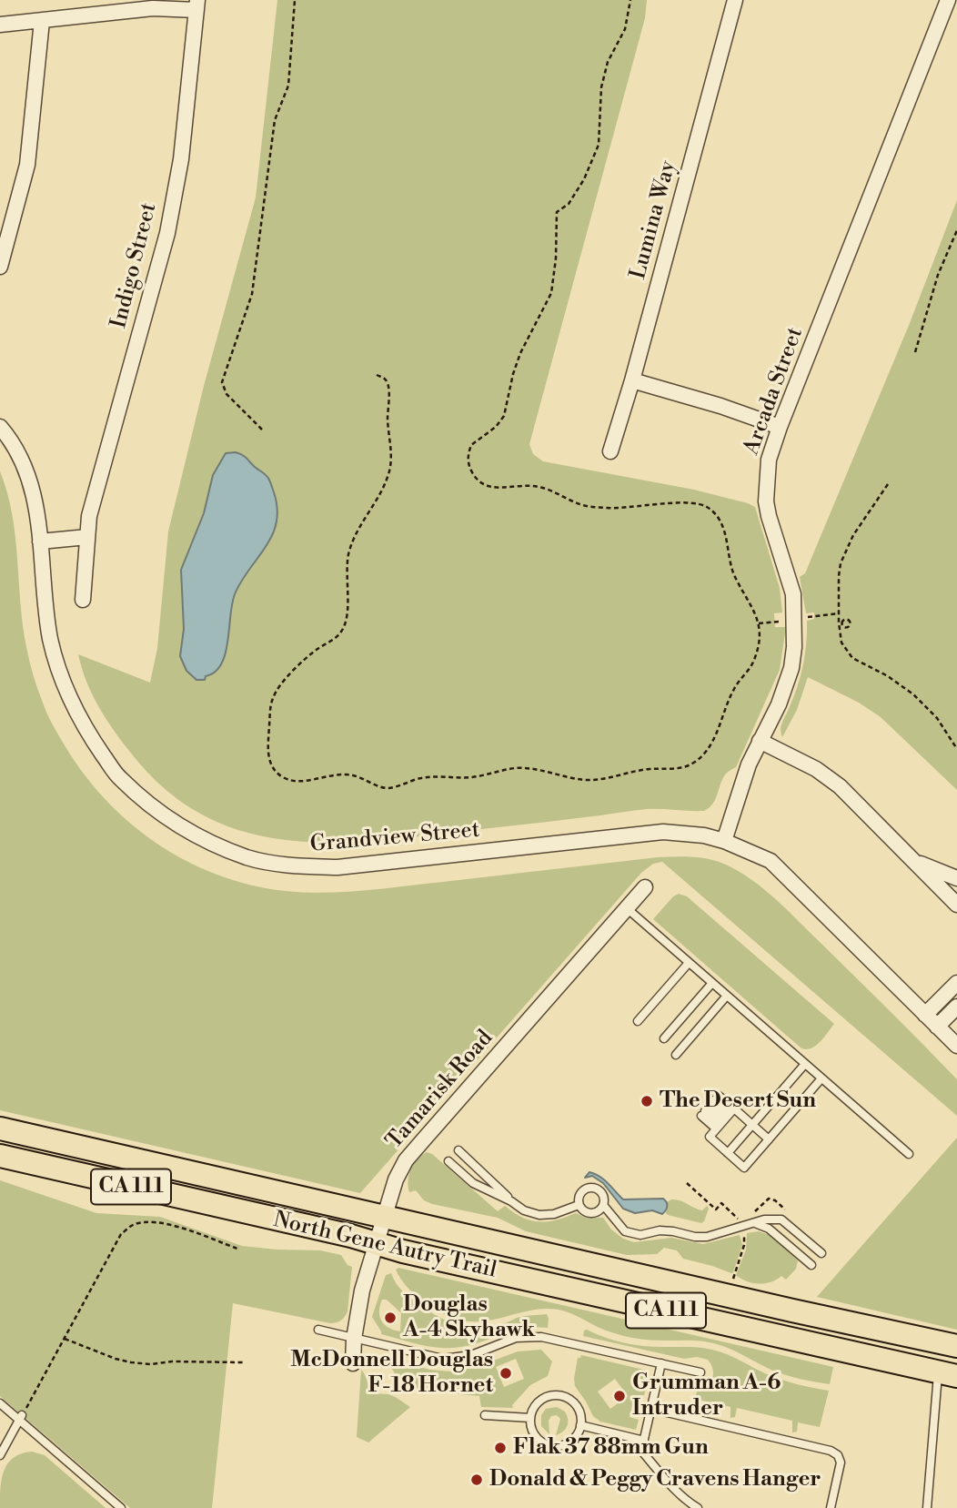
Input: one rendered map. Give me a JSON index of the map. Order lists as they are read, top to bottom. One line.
{"streets":{"main road":["CA 111","North Gene Autry Trail"],"street":["Lumina Way","Indigo Street","Arcada Street","Grandview Street","Tamarisk Road"]},"crossings":[["Arcada Street","Grandview Street"],["Tamarisk Road","North Gene Autry Trail"]],"places":["The Desert Sun","Douglas A-4 Skyhawk","McDonnell Douglas F-18 Hornet","Grumman A-6 Intruder","Flak 37 88mm Gun","Donald & Peggy Cravens Hanger"]}
